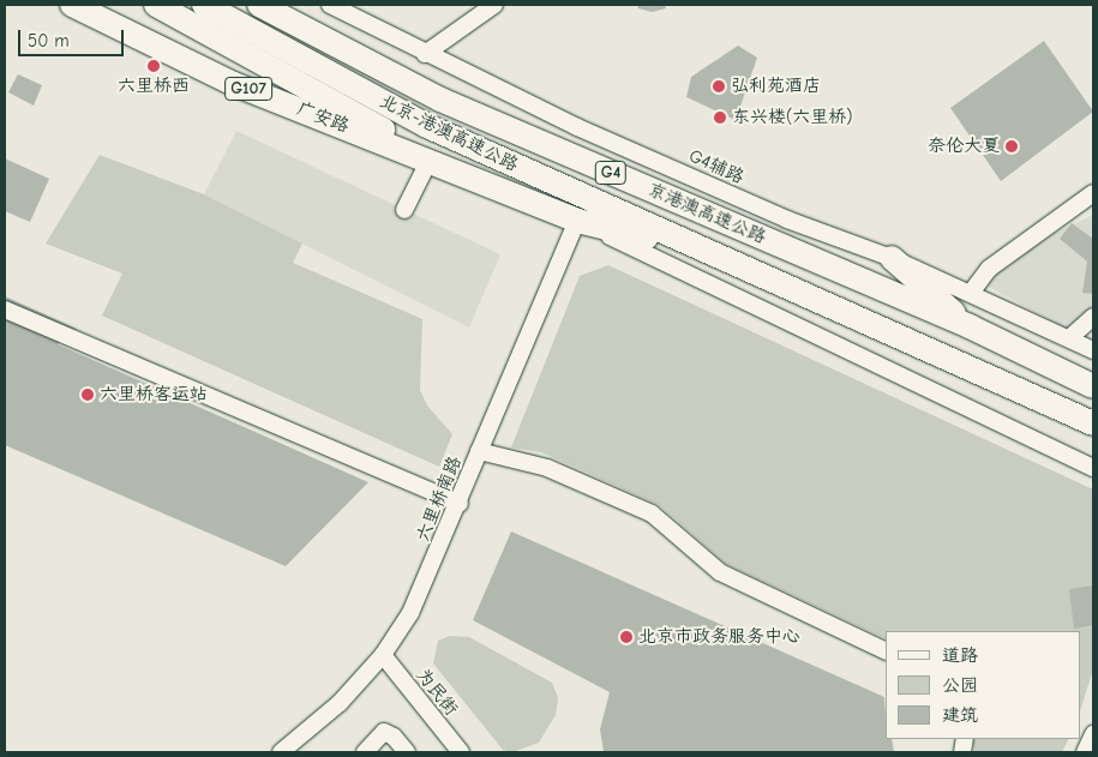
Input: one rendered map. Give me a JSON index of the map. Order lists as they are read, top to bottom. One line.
{"streets":{"highway":["G107","广安路","北京-港澳高速公路","G4","京港澳高速公路"],"street":["G4辅路","六里桥南路","为民街"]},"crossings":[["G107","广安路"],["G107","北京-港澳高速公路"],["G107","京港澳高速公路"],["G107","六里桥南路"],["广安路","六里桥南路"],["北京-港澳高速公路","京港澳高速公路"],["六里桥南路","为民街"]],"places":["六里桥西","弘利苑酒店","东兴楼(六里桥)","奈伦大夏","六里桥客运站","北京市政务服务中心"],"legend":["道路","公园","建筑"],"scale_bar":"50 m"}
